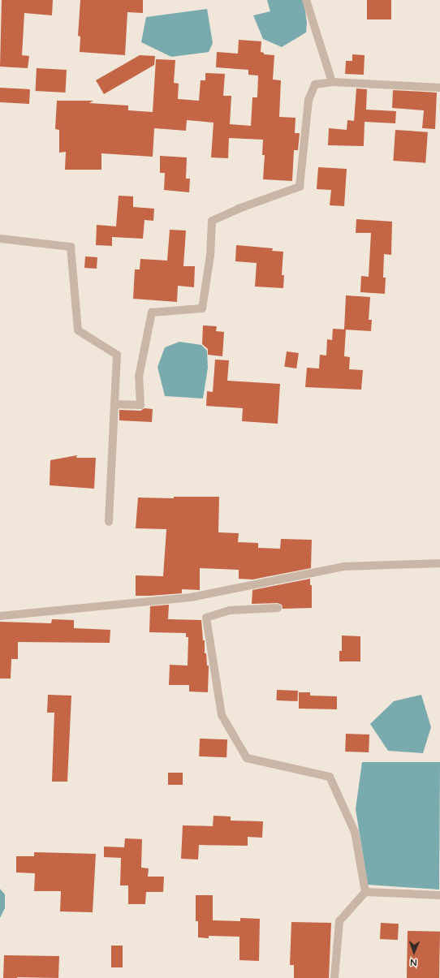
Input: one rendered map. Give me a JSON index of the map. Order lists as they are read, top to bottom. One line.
{"north":"bottom"}
